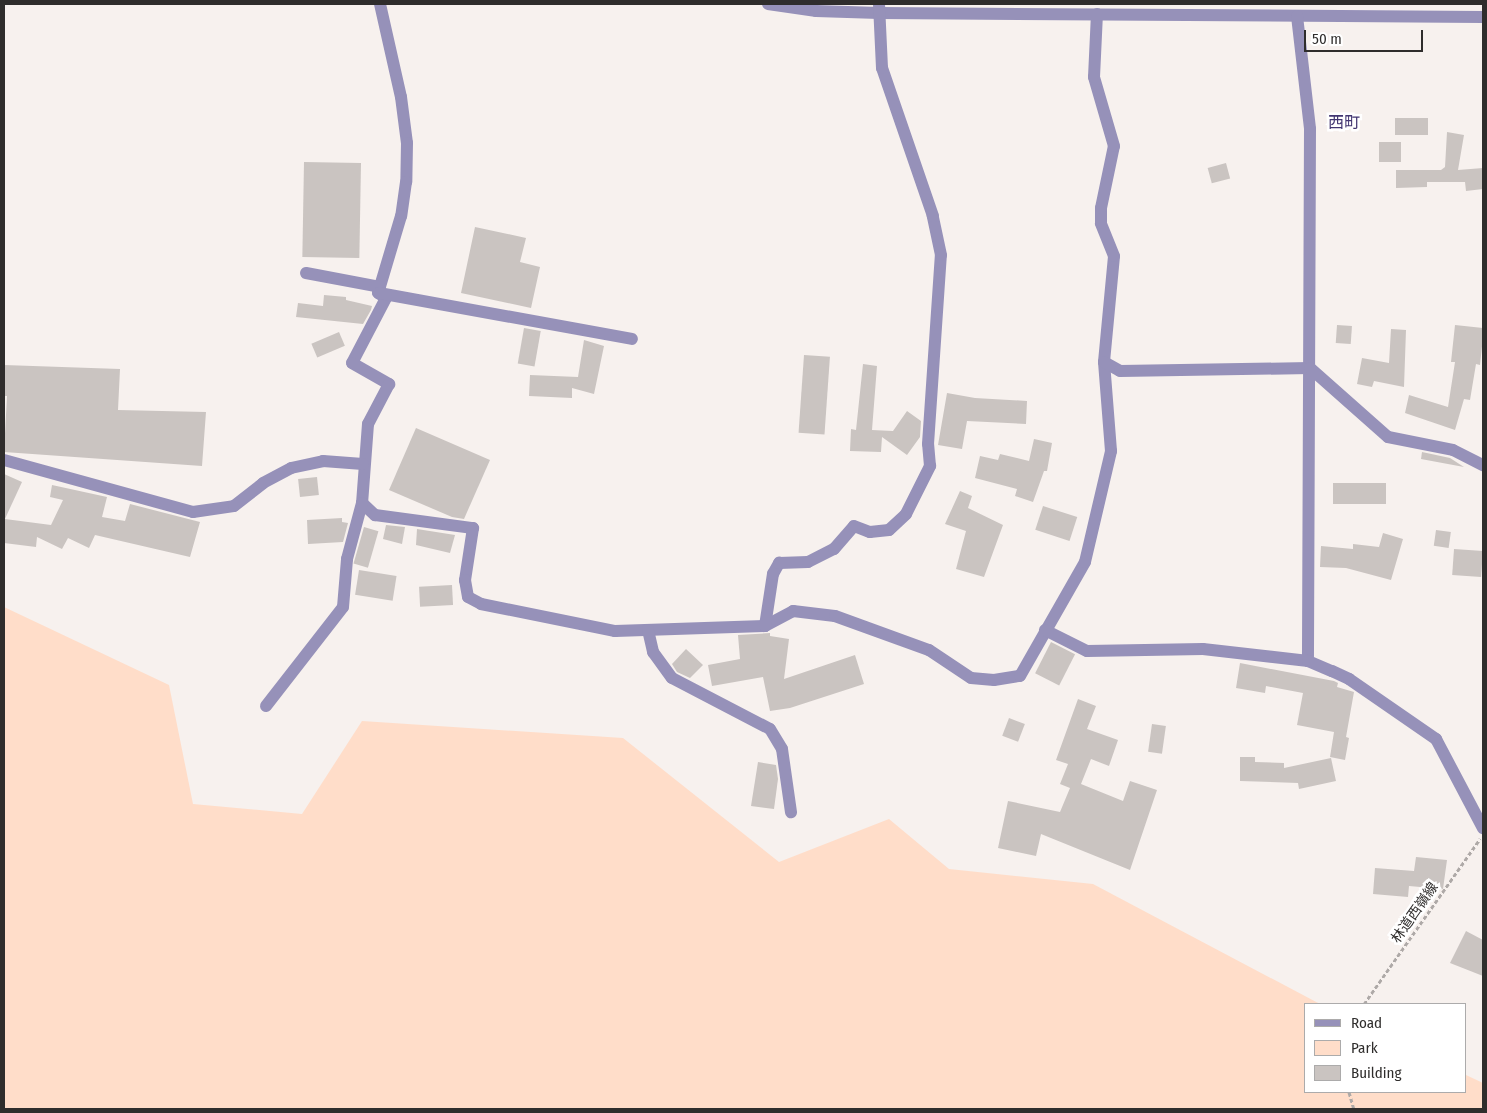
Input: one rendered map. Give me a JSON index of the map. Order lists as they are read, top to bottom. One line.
{"streets":{"path":["林道西嶺線"]},"districts":["西町"],"legend":["Road","Park","Building"],"scale_bar":"50 m"}
